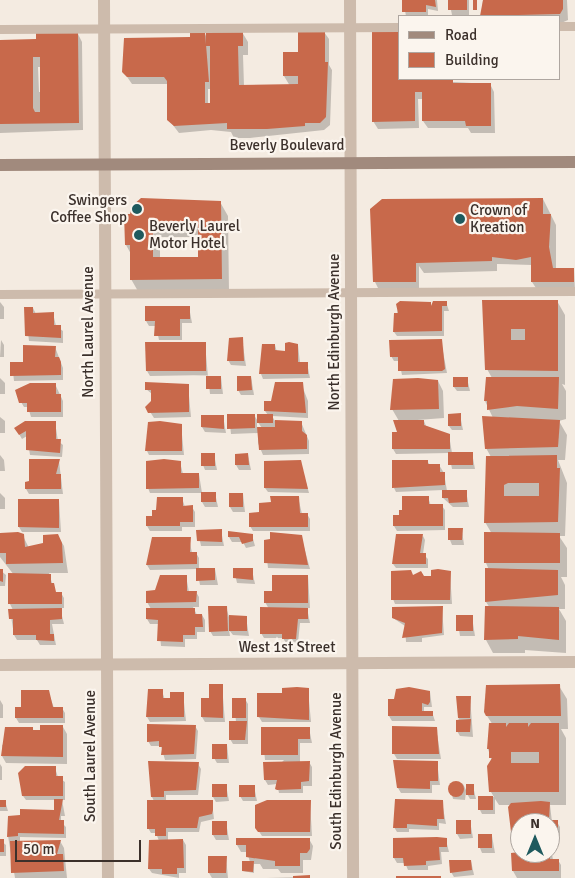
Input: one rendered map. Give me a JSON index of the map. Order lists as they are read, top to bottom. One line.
{"streets":{"main road":["Beverly Boulevard"],"street":["North Laurel Avenue","North Edinburgh Avenue","West 1st Street","South Laurel Avenue","South Edinburgh Avenue"]},"crossings":[["Beverly Boulevard","North Laurel Avenue"],["Beverly Boulevard","North Edinburgh Avenue"],["North Laurel Avenue","West 1st Street"],["North Laurel Avenue","South Laurel Avenue"],["North Edinburgh Avenue","West 1st Street"],["North Edinburgh Avenue","South Edinburgh Avenue"],["West 1st Street","South Laurel Avenue"],["West 1st Street","South Edinburgh Avenue"]],"places":["Swingers Coffee Shop","Crown of Kreation","Beverly Laurel Motor Hotel"],"legend":["Road","Building"],"scale_bar":"50 m","north":"top"}
